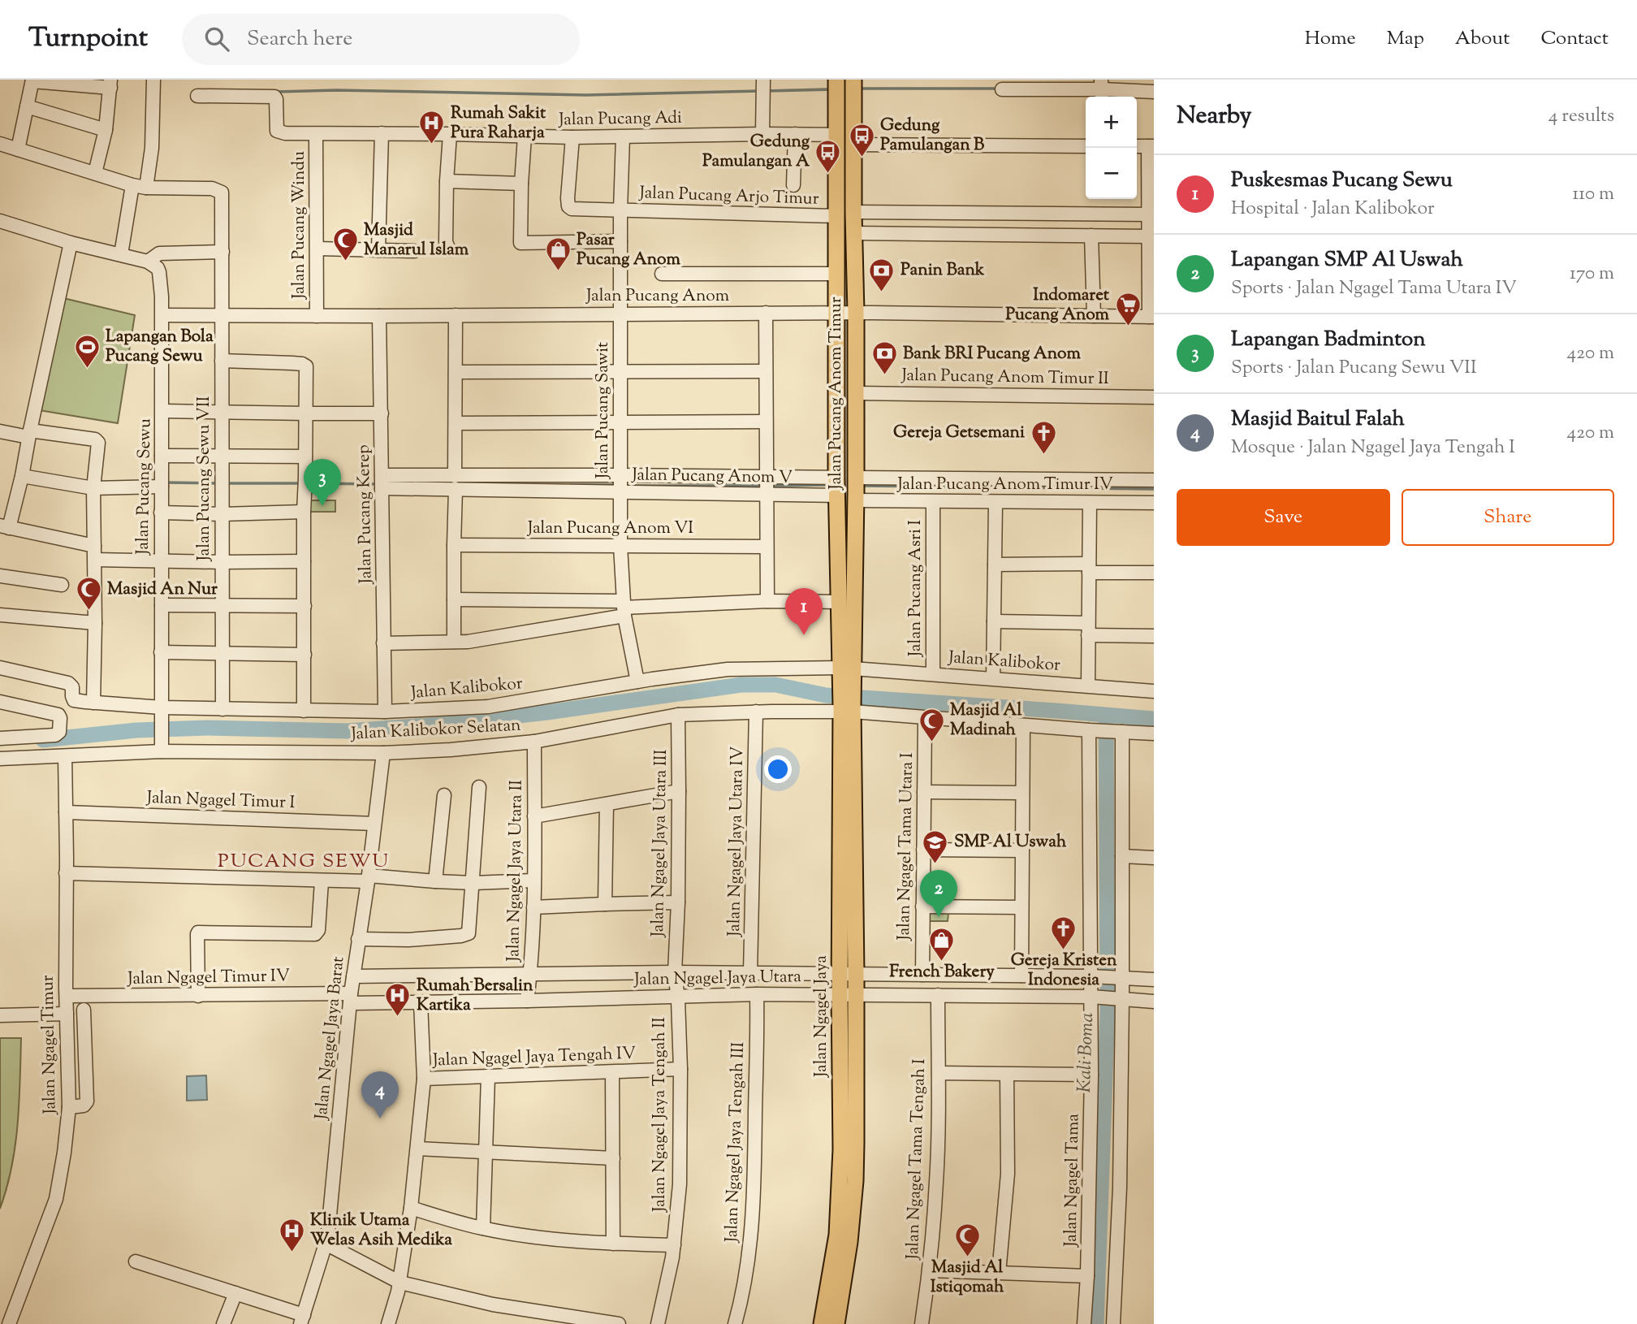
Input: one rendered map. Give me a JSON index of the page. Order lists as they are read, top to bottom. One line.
{"streets":{"main road":["Jalan Pucang Anom Timur","Jalan Ngagel Jaya"],"street":["Jalan Pucang Adi","Jalan Pucang Arjo Timur","Jalan Pucang Windu","Jalan Pucang Anom","Jalan Pucang Anom Timur II","Jalan Pucang Sawit","Jalan Pucang Anom V","Jalan Pucang Sewu VII","Jalan Pucang Anom Timur IV","Jalan Pucang Sewu","Jalan Pucang Kerep","Jalan Pucang Anom VI","Jalan Pucang Asri I","Jalan Kalibokor","Jalan Kalibokor Selatan","Jalan Ngagel Timur I","Jalan Ngagel Jaya Utara IV","Jalan Ngagel Jaya Utara III","Jalan Ngagel Tama Utara I","Jalan Ngagel Jaya Utara II","Jalan Ngagel Timur IV","Jalan Ngagel Jaya Utara","Jalan Ngagel Jaya Barat","Jalan Ngagel Timur","Jalan Ngagel Jaya Tengah IV","Jalan Ngagel Jaya Tengah II","Jalan Ngagel Jaya Tengah III","Jalan Ngagel Tama Tengah I","Jalan Ngagel Tama"]},"crossings":[["Jalan Pucang Adi","Jalan Pucang Arjo Timur"],["Jalan Pucang Adi","Jalan Pucang Windu"],["Jalan Pucang Adi","Jalan Pucang Anom Timur"],["Jalan Pucang Adi","Jalan Pucang Sawit"],["Jalan Pucang Arjo Timur","Jalan Pucang Anom Timur"],["Jalan Pucang Arjo Timur","Jalan Pucang Sawit"],["Jalan Pucang Windu","Jalan Pucang Anom"],["Jalan Pucang Anom","Jalan Pucang Anom Timur"],["Jalan Pucang Anom","Jalan Pucang Sawit"],["Jalan Pucang Anom","Jalan Pucang Sewu VII"],["Jalan Pucang Anom","Jalan Pucang Sewu"],["Jalan Pucang Anom","Jalan Pucang Kerep"],["Jalan Pucang Anom Timur II","Jalan Pucang Anom Timur"],["Jalan Pucang Anom Timur","Jalan Pucang Anom V"],["Jalan Pucang Anom Timur","Jalan Pucang Anom Timur IV"],["Jalan Pucang Anom Timur","Jalan Kalibokor"],["Jalan Pucang Anom Timur","Jalan Kalibokor Selatan"],["Jalan Pucang Anom Timur","Jalan Ngagel Jaya"],["Jalan Pucang Sawit","Jalan Pucang Anom V"],["Jalan Pucang Sawit","Jalan Pucang Anom VI"],["Jalan Pucang Sawit","Jalan Kalibokor"],["Jalan Pucang Anom V","Jalan Pucang Kerep"],["Jalan Pucang Sewu VII","Jalan Kalibokor"],["Jalan Pucang Anom Timur IV","Jalan Pucang Asri I"],["Jalan Pucang Sewu","Jalan Kalibokor"],["Jalan Pucang Sewu","Jalan Kalibokor Selatan"],["Jalan Pucang Kerep","Jalan Kalibokor"],["Jalan Pucang Asri I","Jalan Kalibokor"],["Jalan Kalibokor Selatan","Jalan Ngagel Jaya Utara IV"],["Jalan Kalibokor Selatan","Jalan Ngagel Jaya Utara III"],["Jalan Kalibokor Selatan","Jalan Ngagel Tama Utara I"],["Jalan Kalibokor Selatan","Jalan Ngagel Jaya Utara II"],["Jalan Kalibokor Selatan","Jalan Ngagel Jaya"],["Jalan Kalibokor Selatan","Jalan Ngagel Jaya Barat"],["Jalan Kalibokor Selatan","Jalan Ngagel Timur"],["Jalan Kalibokor Selatan","Jalan Ngagel Tama"],["Jalan Ngagel Timur I","Jalan Ngagel Jaya Barat"],["Jalan Ngagel Timur I","Jalan Ngagel Timur"],["Jalan Ngagel Jaya Utara IV","Jalan Ngagel Jaya Utara"],["Jalan Ngagel Jaya Utara III","Jalan Ngagel Jaya Utara"],["Jalan Ngagel Jaya Utara III","Jalan Ngagel Jaya Tengah II"],["Jalan Ngagel Tama Utara I","Jalan Ngagel Jaya Utara"],["Jalan Ngagel Jaya Utara II","Jalan Ngagel Jaya Utara"],["Jalan Ngagel Timur IV","Jalan Ngagel Jaya Utara"],["Jalan Ngagel Timur IV","Jalan Ngagel Jaya Barat"],["Jalan Ngagel Timur IV","Jalan Ngagel Timur"],["Jalan Ngagel Jaya Utara","Jalan Ngagel Jaya"],["Jalan Ngagel Jaya Utara","Jalan Ngagel Jaya Barat"],["Jalan Ngagel Jaya Utara","Jalan Ngagel Jaya Tengah II"],["Jalan Ngagel Jaya Utara","Jalan Ngagel Jaya Tengah III"],["Jalan Ngagel Jaya Utara","Jalan Ngagel Tama Tengah I"],["Jalan Ngagel Jaya Utara","Jalan Ngagel Tama"],["Jalan Ngagel Jaya Tengah IV","Jalan Ngagel Jaya Tengah II"]],"districts":["PUCANG SEWU"],"water":["Kali Boma"],"places":{"hospital":["Rumah Sakit Pura Raharja","Rumah Bersalin Kartika","Klinik Utama Welas Asih Medika"],"bus stop":["Gedung Pamulangan B","Gedung Pamulangan A"],"mosque":["Masjid Manarul Islam","Masjid An Nur","Masjid Al Madinah","Masjid Al Istiqomah"],"shop":["Pasar Pucang Anom","French Bakery"],"bank":["Panin Bank","Bank BRI Pucang Anom"],"supermarket":["Indomaret Pucang Anom"],"sports":["Lapangan Bola Pucang Sewu"],"church":["Gereja Getsemani","Gereja Kristen Indonesia"],"school or university":["SMP Al Uswah"]},"page":{"header":"Turnpoint","search":"Search here","nav":["Home","Map","About","Contact"],"heading":["Nearby","4 results"],"map_buttons":["+","−"],"list":[{"mark":"1","name":"Puskesmas Pucang Sewu","note":"Hospital · Jalan Kalibokor","value":"110 m"},{"mark":"2","name":"Lapangan SMP Al Uswah","note":"Sports · Jalan Ngagel Tama Utara IV","value":"170 m"},{"mark":"3","name":"Lapangan Badminton","note":"Sports · Jalan Pucang Sewu VII","value":"420 m"},{"mark":"4","name":"Masjid Baitul Falah","note":"Mosque · Jalan Ngagel Jaya Tengah I","value":"420 m"}],"pins":["3","1","2","4"],"buttons":["Save","Share"]}}
